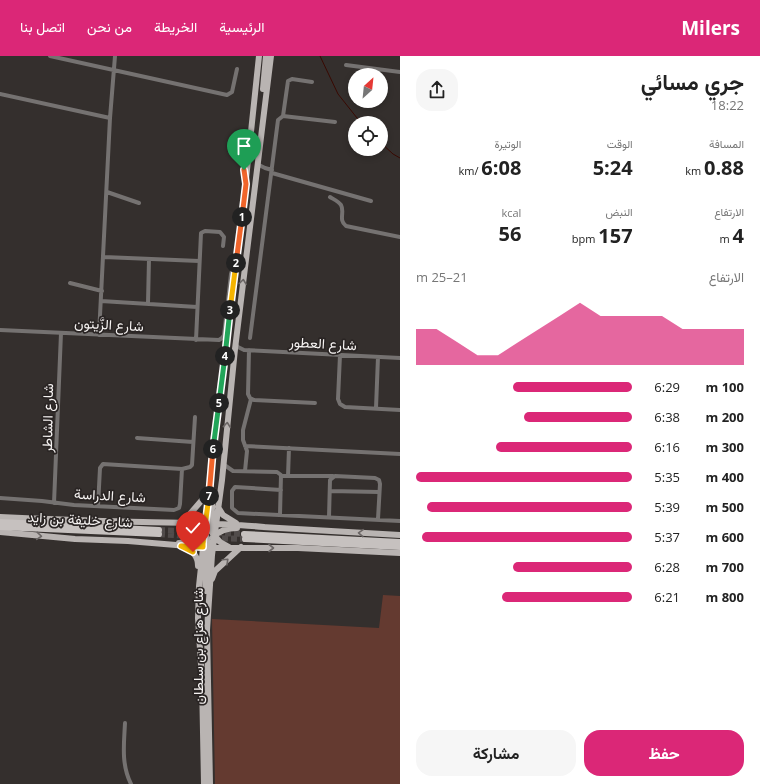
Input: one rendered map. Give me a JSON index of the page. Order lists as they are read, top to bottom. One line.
{"streets":{"highway":["شارع خليفة بن زايد"],"main road":["شارع هزاع بن سلطان"],"street":["شارع الزَّيتون","شارع العطور","شارع الشاطر","شارع الدراسة"]},"crossings":[["شارع الزَّيتون","شارع الشاطر"],["شارع الشاطر","شارع الدراسة"]],"north":"top right","page":{"header":"Milers","nav":["الرئيسية","الخريطة","من نحن","اتصل بنا"],"heading":["جري مسائي","18:22"],"stats":[["المسافة","0.88 km"],["الوقت","5:24"],["الوتيرة","6:08 /km"],["الارتفاع","4 m"],["النبض","157 bpm"],["kcal","56"]],"pins":["1","2","3","4","5","6","7"],"chart":["الارتفاع","21–25 m"],"list":[{"name":"100 m","note":"6:29"},{"name":"200 m","note":"6:38"},{"name":"300 m","note":"6:16"},{"name":"400 m","note":"5:35"},{"name":"500 m","note":"5:39"},{"name":"600 m","note":"5:37"},{"name":"700 m","note":"6:28"},{"name":"800 m","note":"6:21"}],"buttons":["حفظ","مشاركة"]}}
